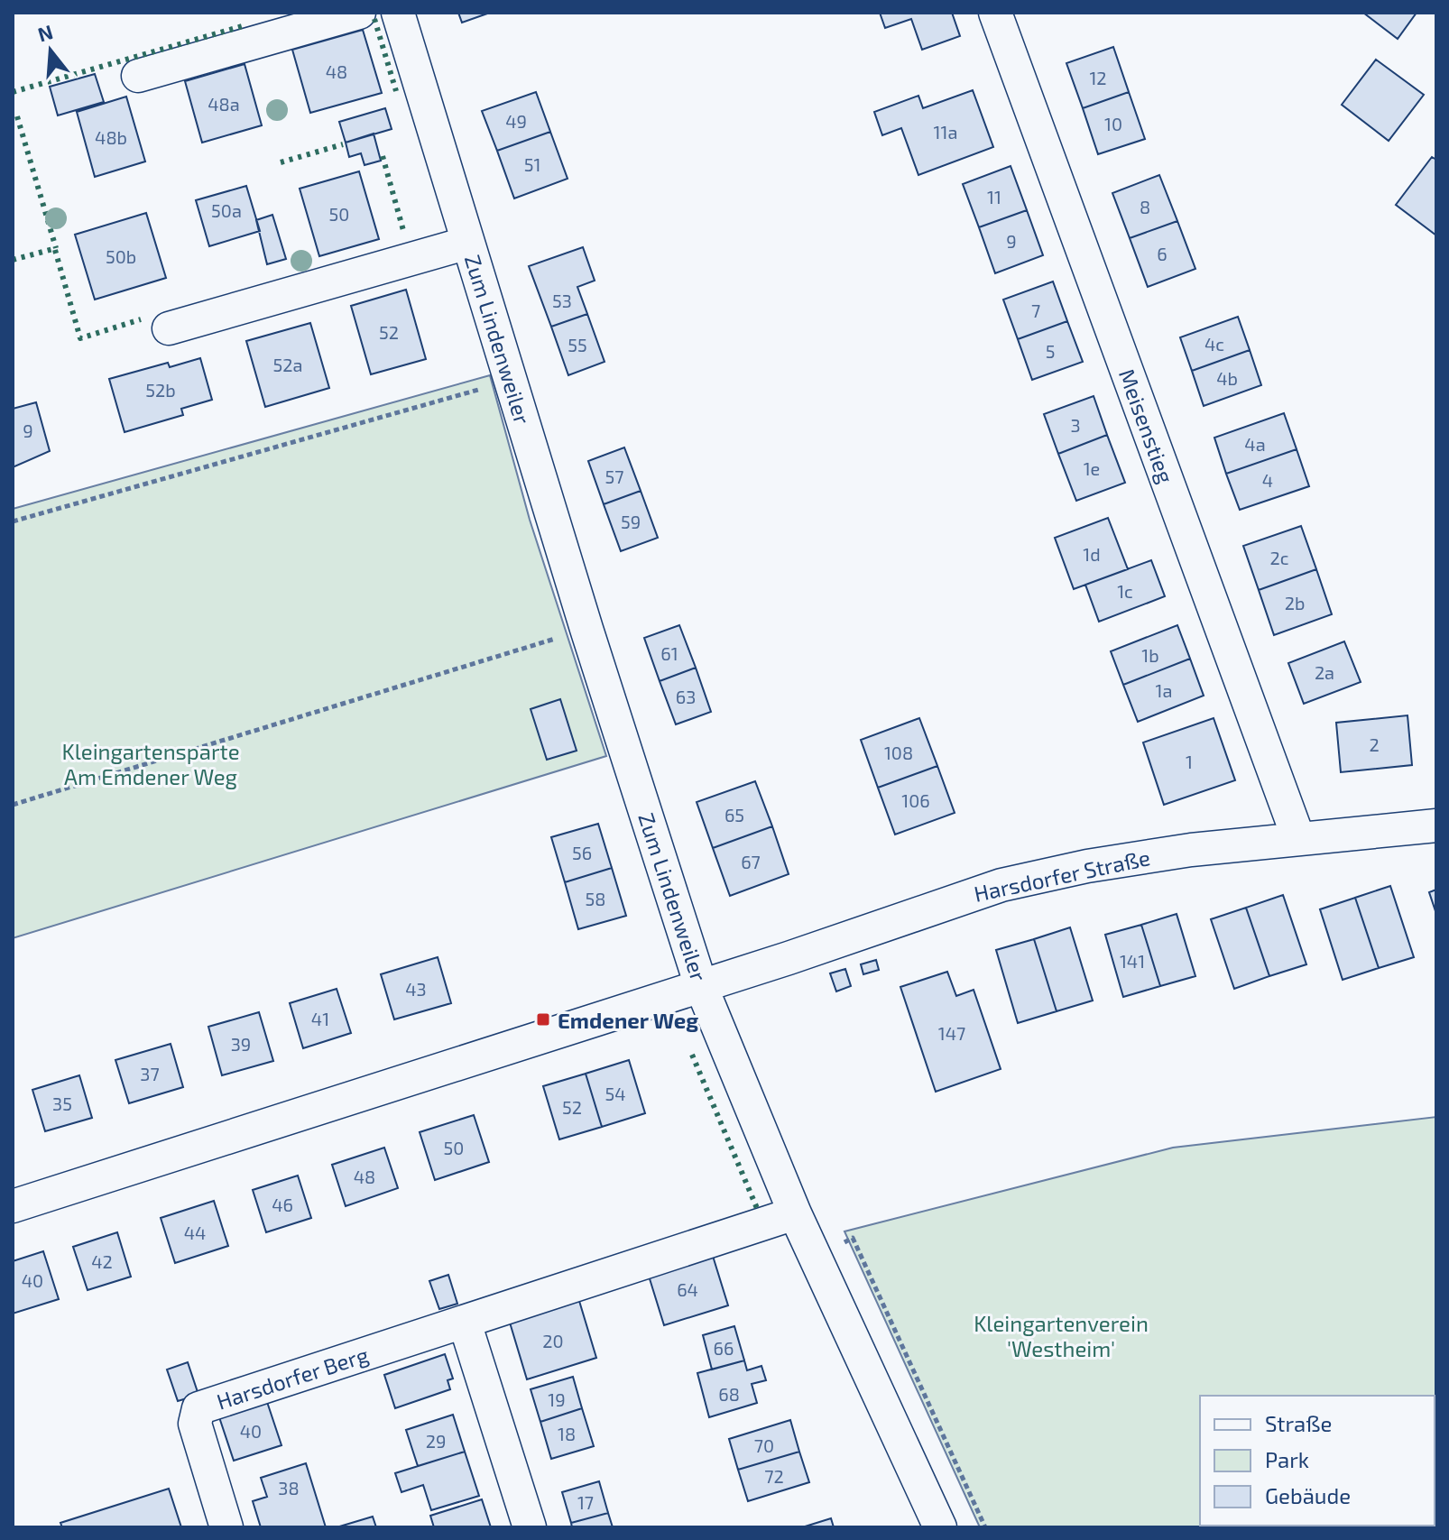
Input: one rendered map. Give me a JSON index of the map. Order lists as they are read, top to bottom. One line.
{"streets":{"street":["Zum Lindenweiler","Meisenstieg","Harsdorfer Straße","Harsdorfer Berg"]},"crossings":[["Zum Lindenweiler","Harsdorfer Straße"],["Zum Lindenweiler","Harsdorfer Berg"],["Meisenstieg","Harsdorfer Straße"]],"parks":["Kleingartensparte Am Emdener Weg","Kleingartenverein 'Westheim'"],"places":{"transit":["Emdener Weg"]},"house_numbers":["48","12","48a","49","10","11a","48b","51","11","8","50a","50","9","6","50b","53","7","52","4c","55","5","52a","4b","52b","3","9","4a","1e","57","4","59","1d","2c","1c","2b","61","1b","2a","1a","63","2","108","1","106","65","56","67","58","141","43","41","147","39","37","54","35","52","50","48","46","44","42","40","64","20","66","68","19","40","18","29","70","72","38","17"],"legend":["Straße","Park","Gebäude"],"north":"top"}
